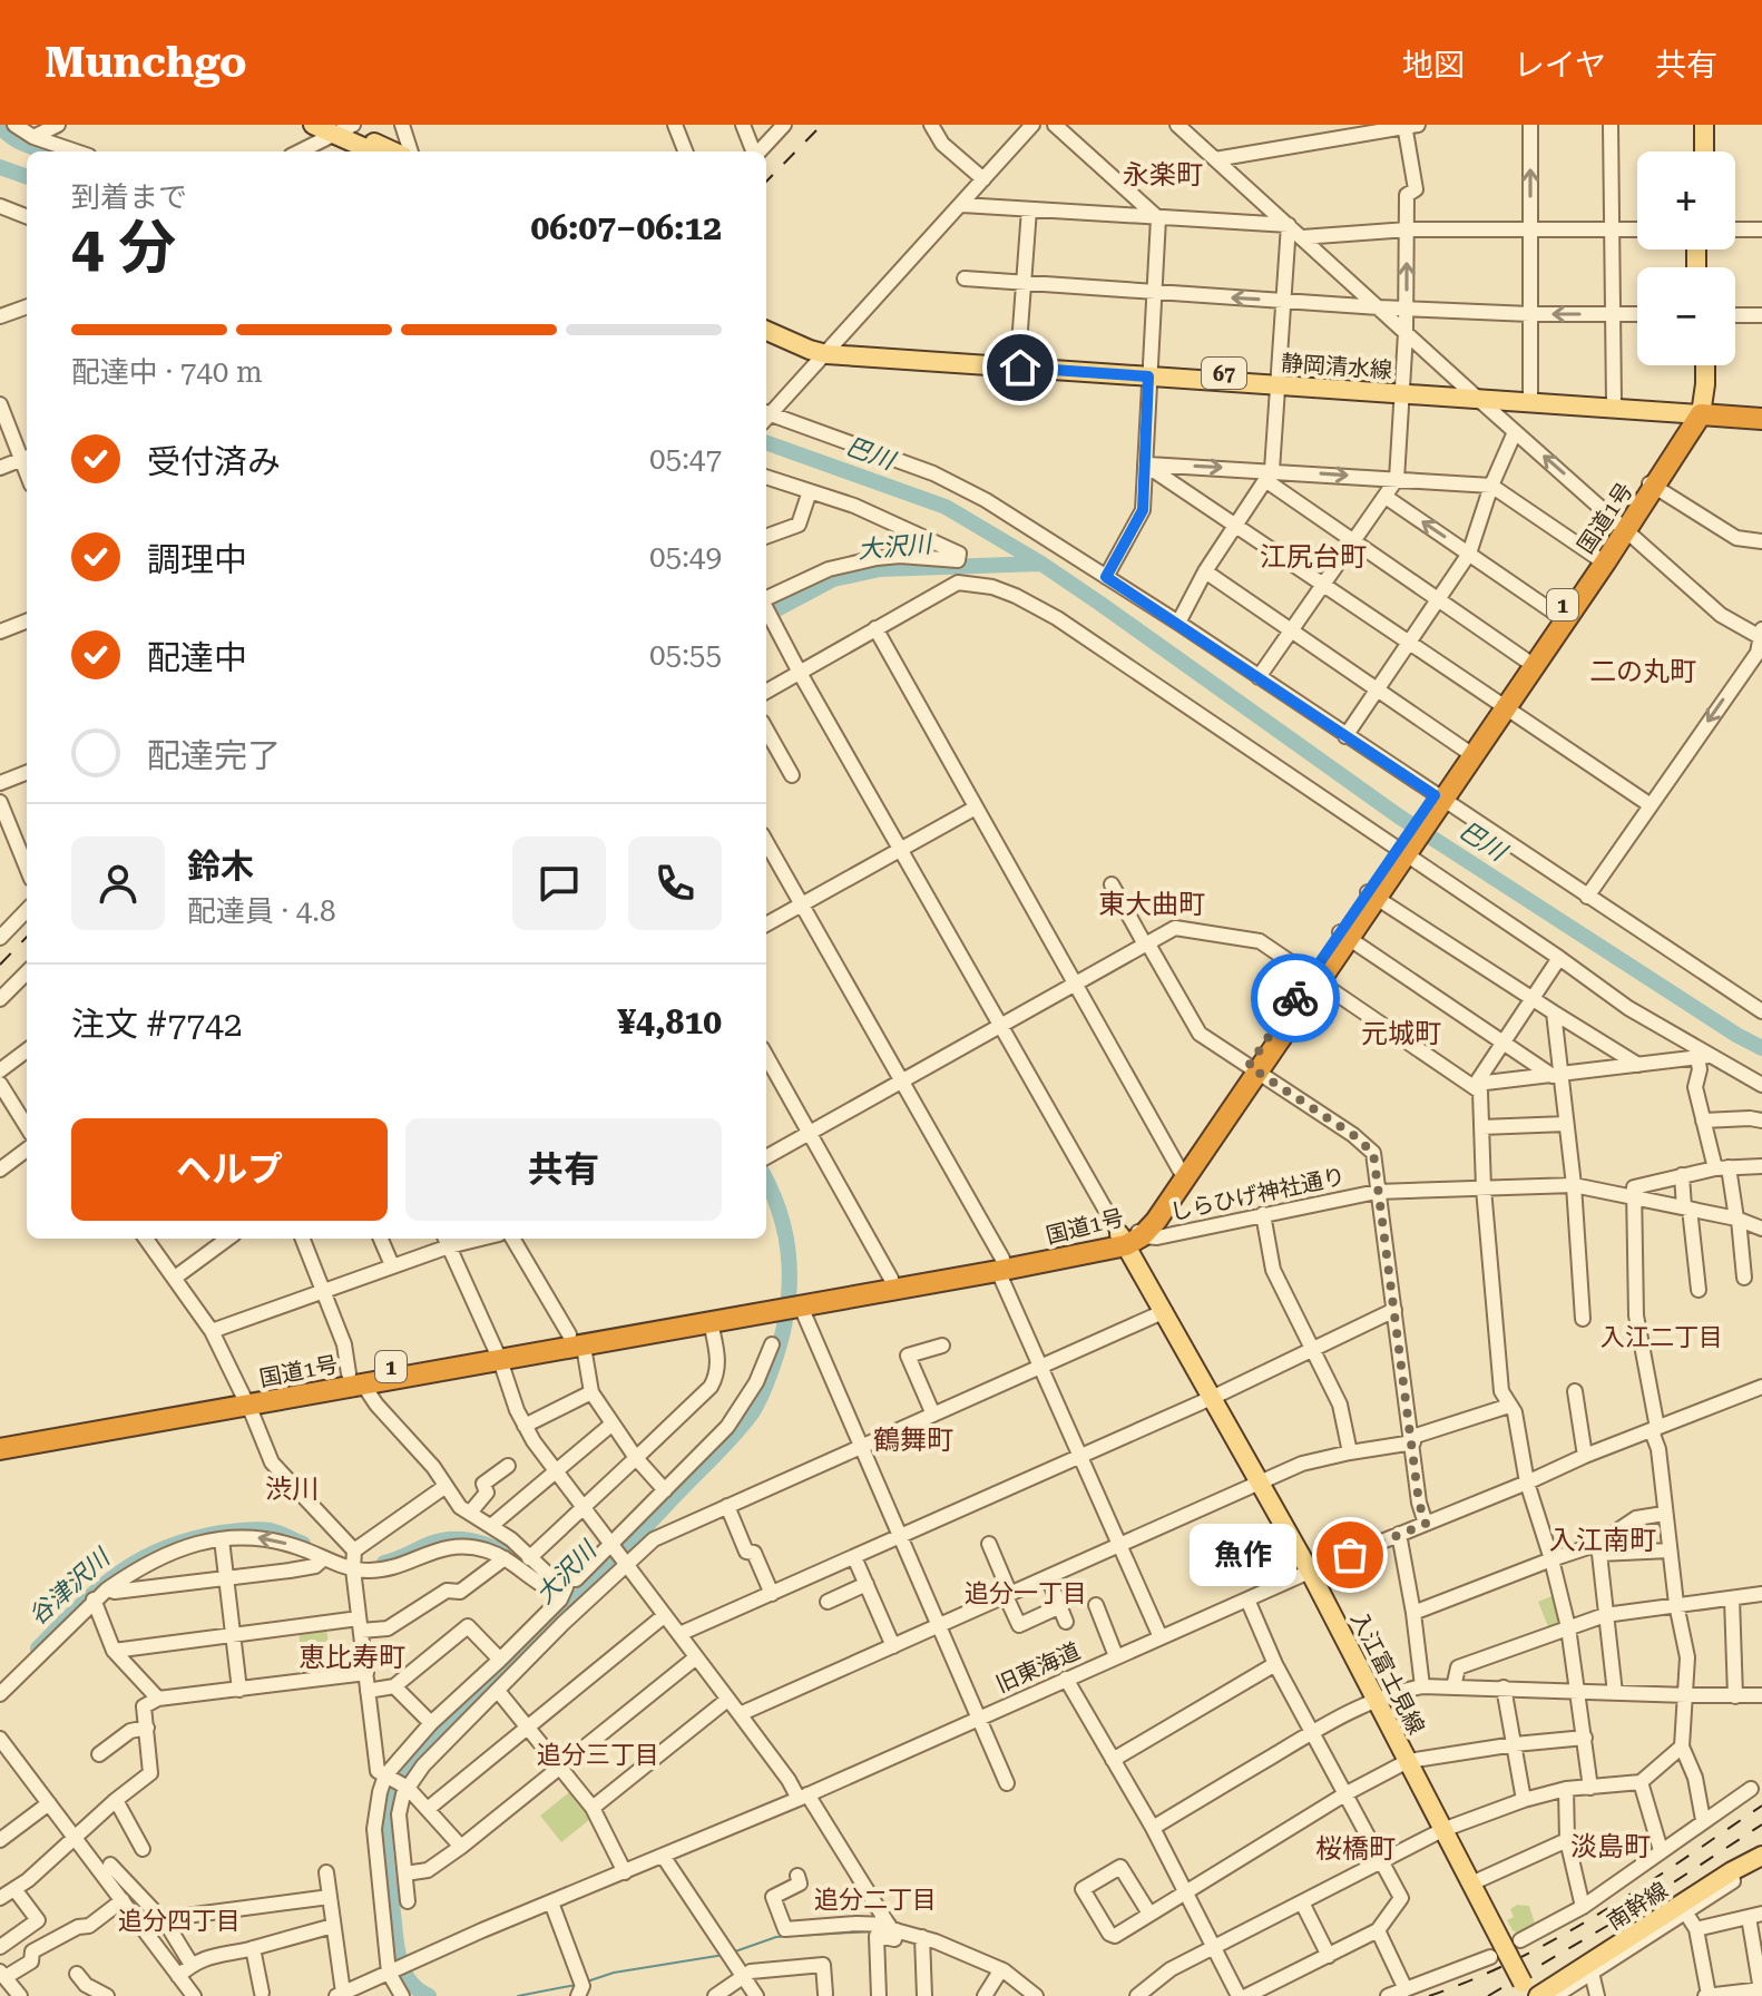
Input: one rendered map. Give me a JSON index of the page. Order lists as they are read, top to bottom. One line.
{"streets":{"highway":["国道1号","1"],"main road":["静岡清水線","67","入江富士見線","南幹線"],"street":["しらひげ神社通り","旧東海道"]},"crossings":[["静岡清水線","国道1号"],["国道1号","しらひげ神社通り"],["国道1号","入江富士見線"],["しらひげ神社通り","入江富士見線"],["旧東海道","入江富士見線"]],"districts":["永楽町","江尻台町","二の丸町","東大曲町","元城町","入江二丁目","鶴舞町","渋川","入江南町","追分一丁目","恵比寿町","追分三丁目","淡島町","桜橋町","追分二丁目","追分四丁目"],"water":["巴川","大沢川","谷津沢川"],"places":["魚作"],"page":{"header":"Munchgo","nav":["地図","レイヤ","共有"],"map_buttons":["+","−"],"heading":["4 分","到着まで","06:07–06:12"],"panel":["鈴木","配達員 · 4.8","注文 #7742","¥4,810"],"bar":"配達中 · 740 m","list":[["受付済み","05:47"],["調理中","05:49"],["配達中","05:55"],"配達完了"],"buttons":["ヘルプ","共有"],"bubble":"魚作"}}
